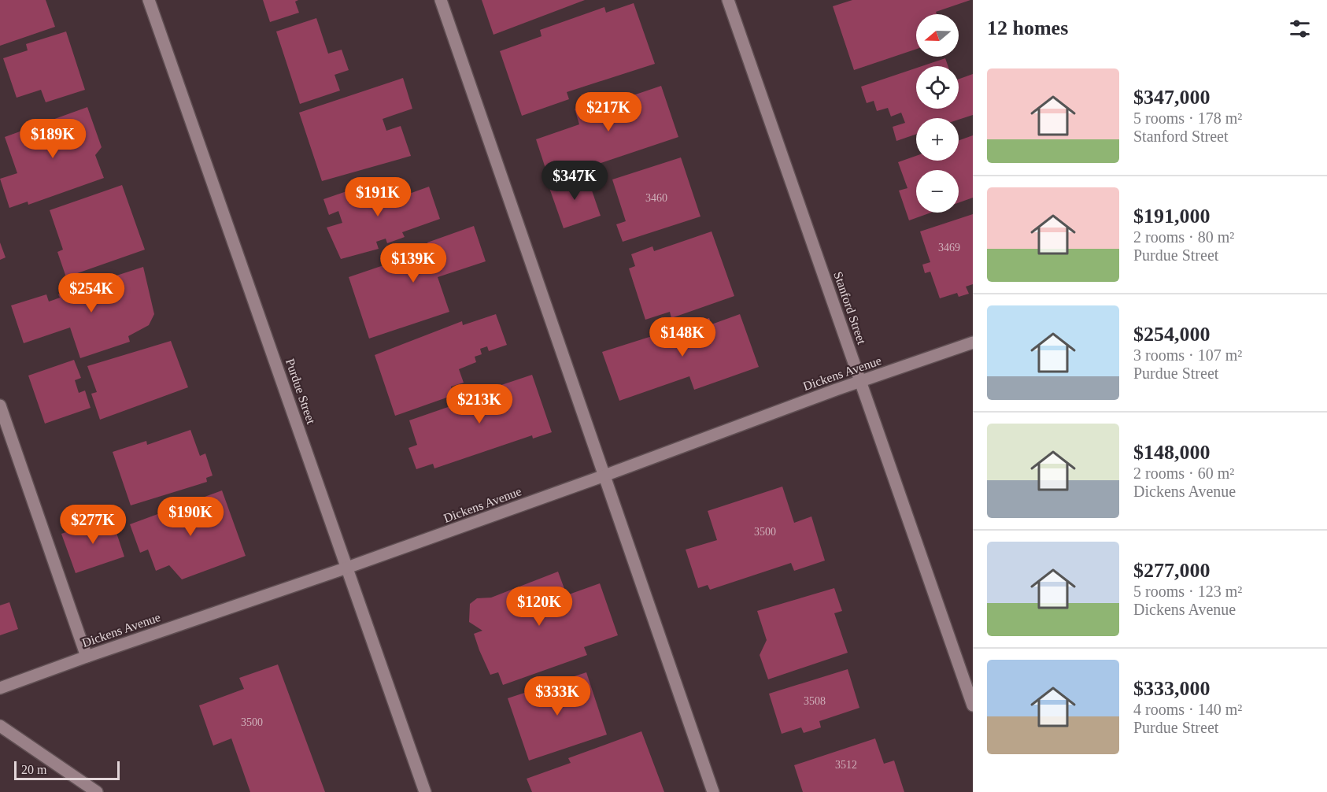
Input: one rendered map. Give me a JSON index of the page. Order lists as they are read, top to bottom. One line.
{"streets":{"street":["Stanford Street","Dickens Avenue","Purdue Street"]},"crossings":[["Stanford Street","Dickens Avenue"],["Dickens Avenue","Purdue Street"]],"house_numbers":["3460","3469","3500","3508","3500","3512"],"scale_bar":"20 m","north":"left","page":{"heading":"12 homes","map_buttons":["+","−"],"list":[{"name":"$347,000","note":"5 rooms · 178 m² · Stanford Street"},{"name":"$191,000","note":"2 rooms · 80 m² · Purdue Street"},{"name":"$254,000","note":"3 rooms · 107 m² · Purdue Street"},{"name":"$148,000","note":"2 rooms · 60 m² · Dickens Avenue"},{"name":"$277,000","note":"5 rooms · 123 m² · Dickens Avenue"},{"name":"$333,000","note":"4 rooms · 140 m² · Purdue Street"}],"price":["$217K","$189K","$347K","$191K","$139K","$254K","$148K","$213K","$190K","$277K","$120K","$333K"],"scale":"20 m"}}
